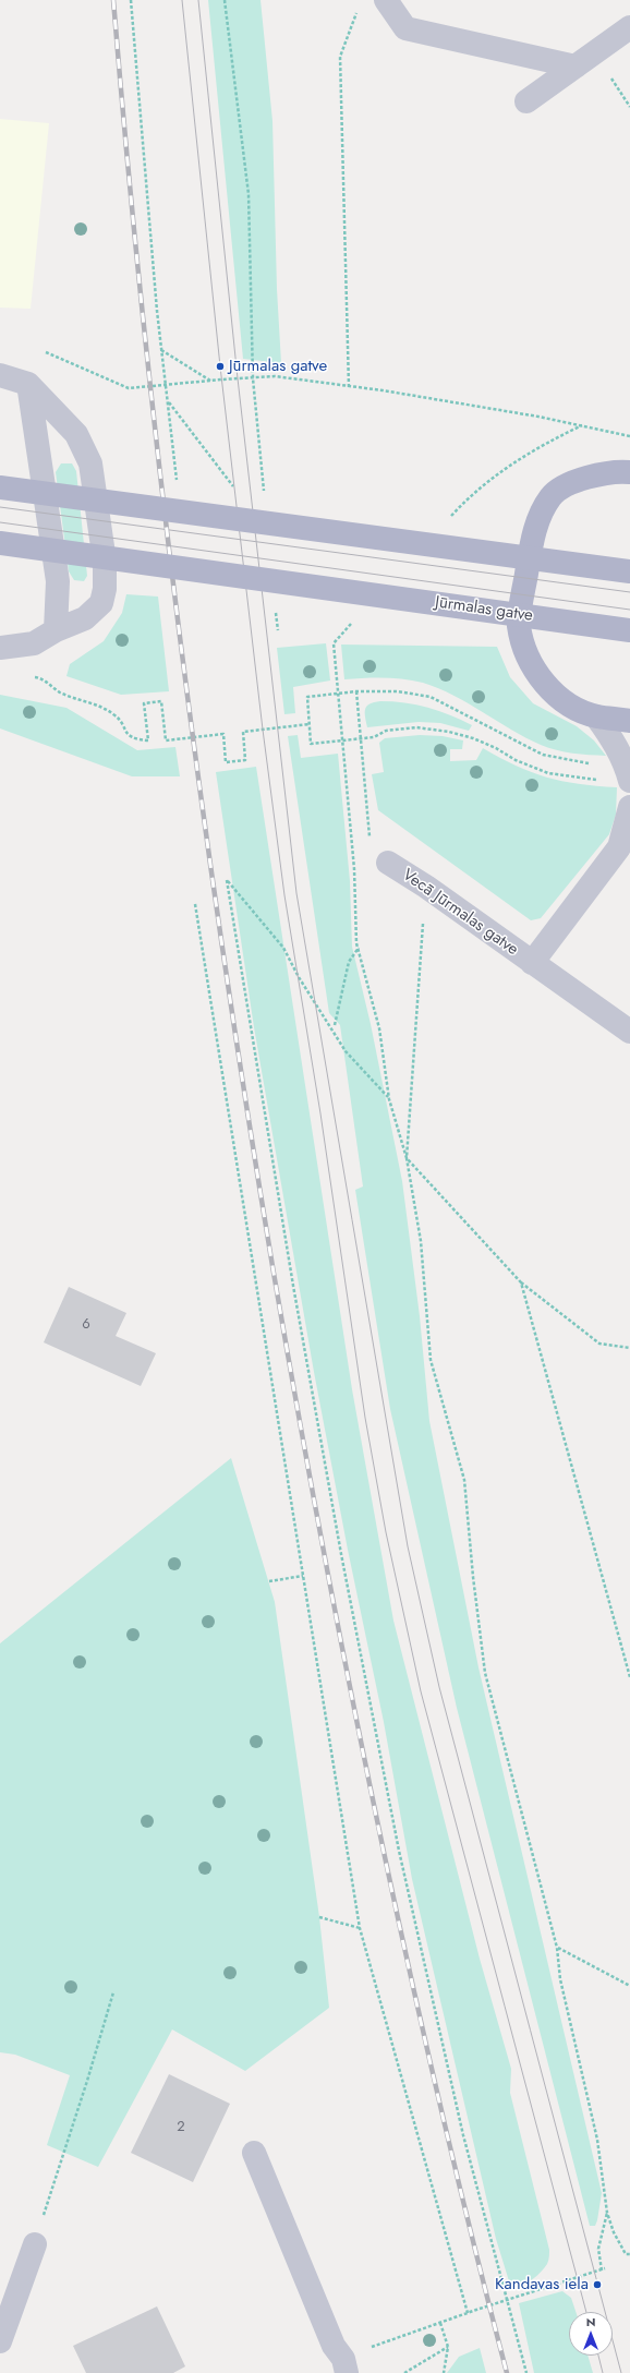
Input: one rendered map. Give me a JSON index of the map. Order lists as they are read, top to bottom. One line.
{"streets":{"main road":["Jūrmalas gatve"],"street":["Vecā Jūrmalas gatve"]},"places":["Jūrmalas gatve","Kandavas iela"],"house_numbers":["6","2"],"north":"top"}
